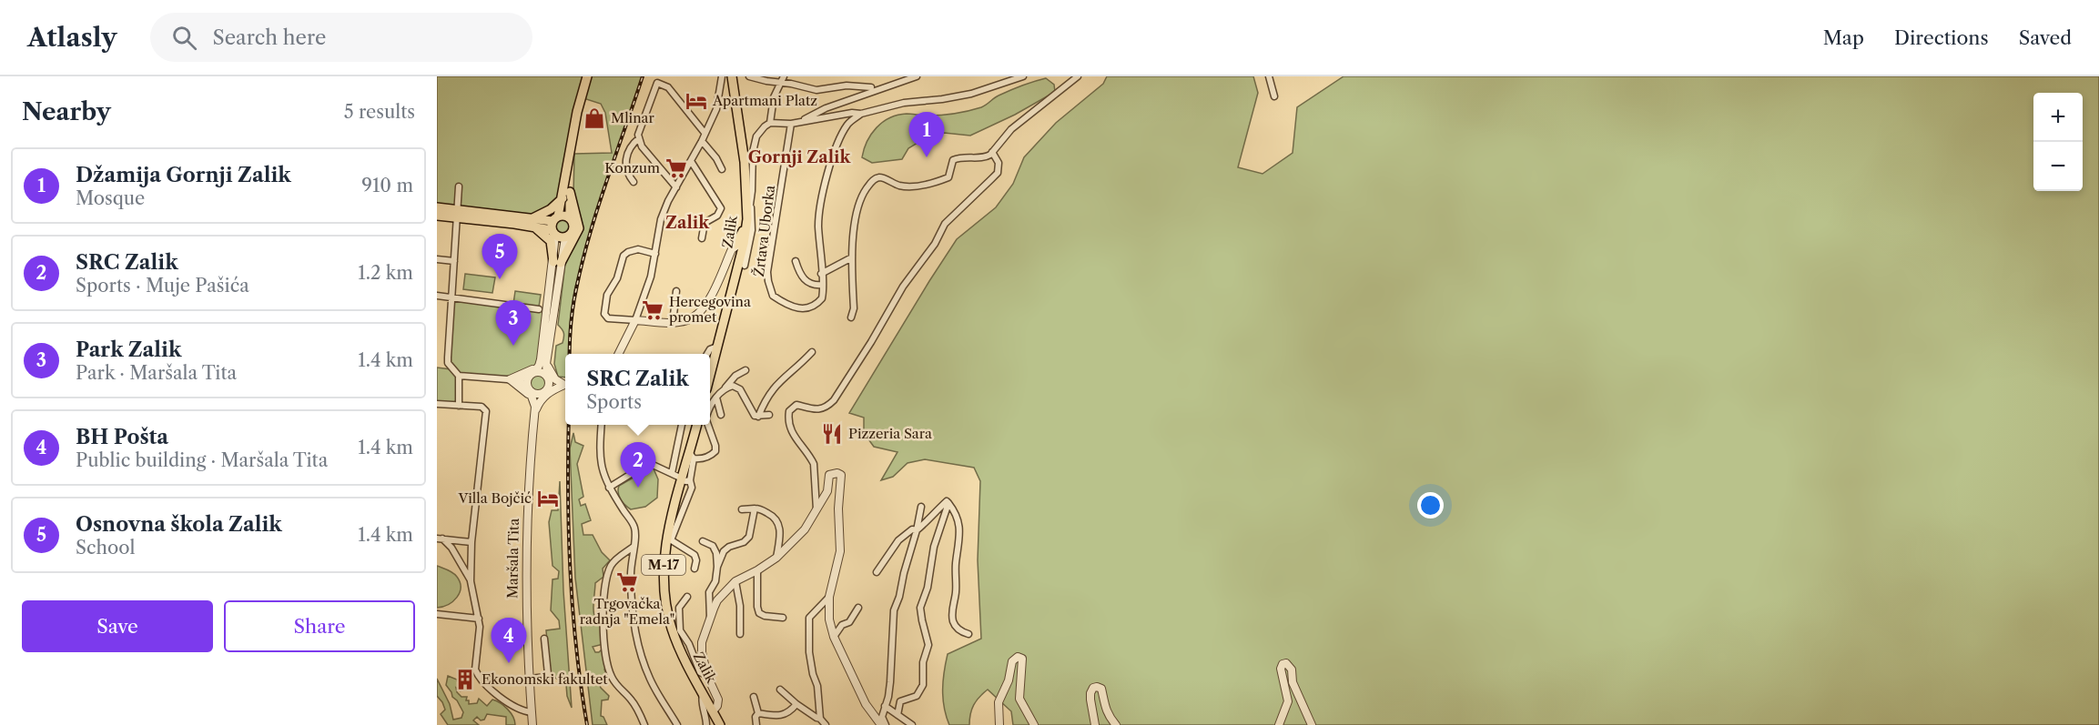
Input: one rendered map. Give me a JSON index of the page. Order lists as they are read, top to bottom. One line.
{"streets":{"main road":["Zalik","M-17"],"street":["Žrtava Uborka","Maršala Tita"]},"crossings":[["Žrtava Uborka","Zalik"],["Zalik","M-17"]],"districts":["Gornji Zalik","Zalik"],"places":{"hotel":["Apartmani Platz","Villa Bojčić"],"shop":["Mlinar"],"supermarket":["Konzum","Hercegovina promet","Trgovačka radnja \"Emela\""],"restaurant":["Pizzeria Sara"],"building":["Ekonomski fakultet"]},"page":{"header":"Atlasly","search":"Search here","nav":["Map","Directions","Saved"],"heading":["Nearby","5 results"],"map_buttons":["+","−"],"pins":["1","5","3","2","4"],"list":[{"mark":"1","name":"Džamija Gornji Zalik","note":"Mosque","value":"910 m"},{"mark":"2","name":"SRC Zalik","note":"Sports · Muje Pašića","value":"1.2 km"},{"mark":"3","name":"Park Zalik","note":"Park · Maršala Tita","value":"1.4 km"},{"mark":"4","name":"BH Pošta","note":"Public building · Maršala Tita","value":"1.4 km"},{"mark":"5","name":"Osnovna škola Zalik","note":"School","value":"1.4 km"}],"popup":["SRC Zalik","Sports"],"buttons":["Save","Share"]}}
